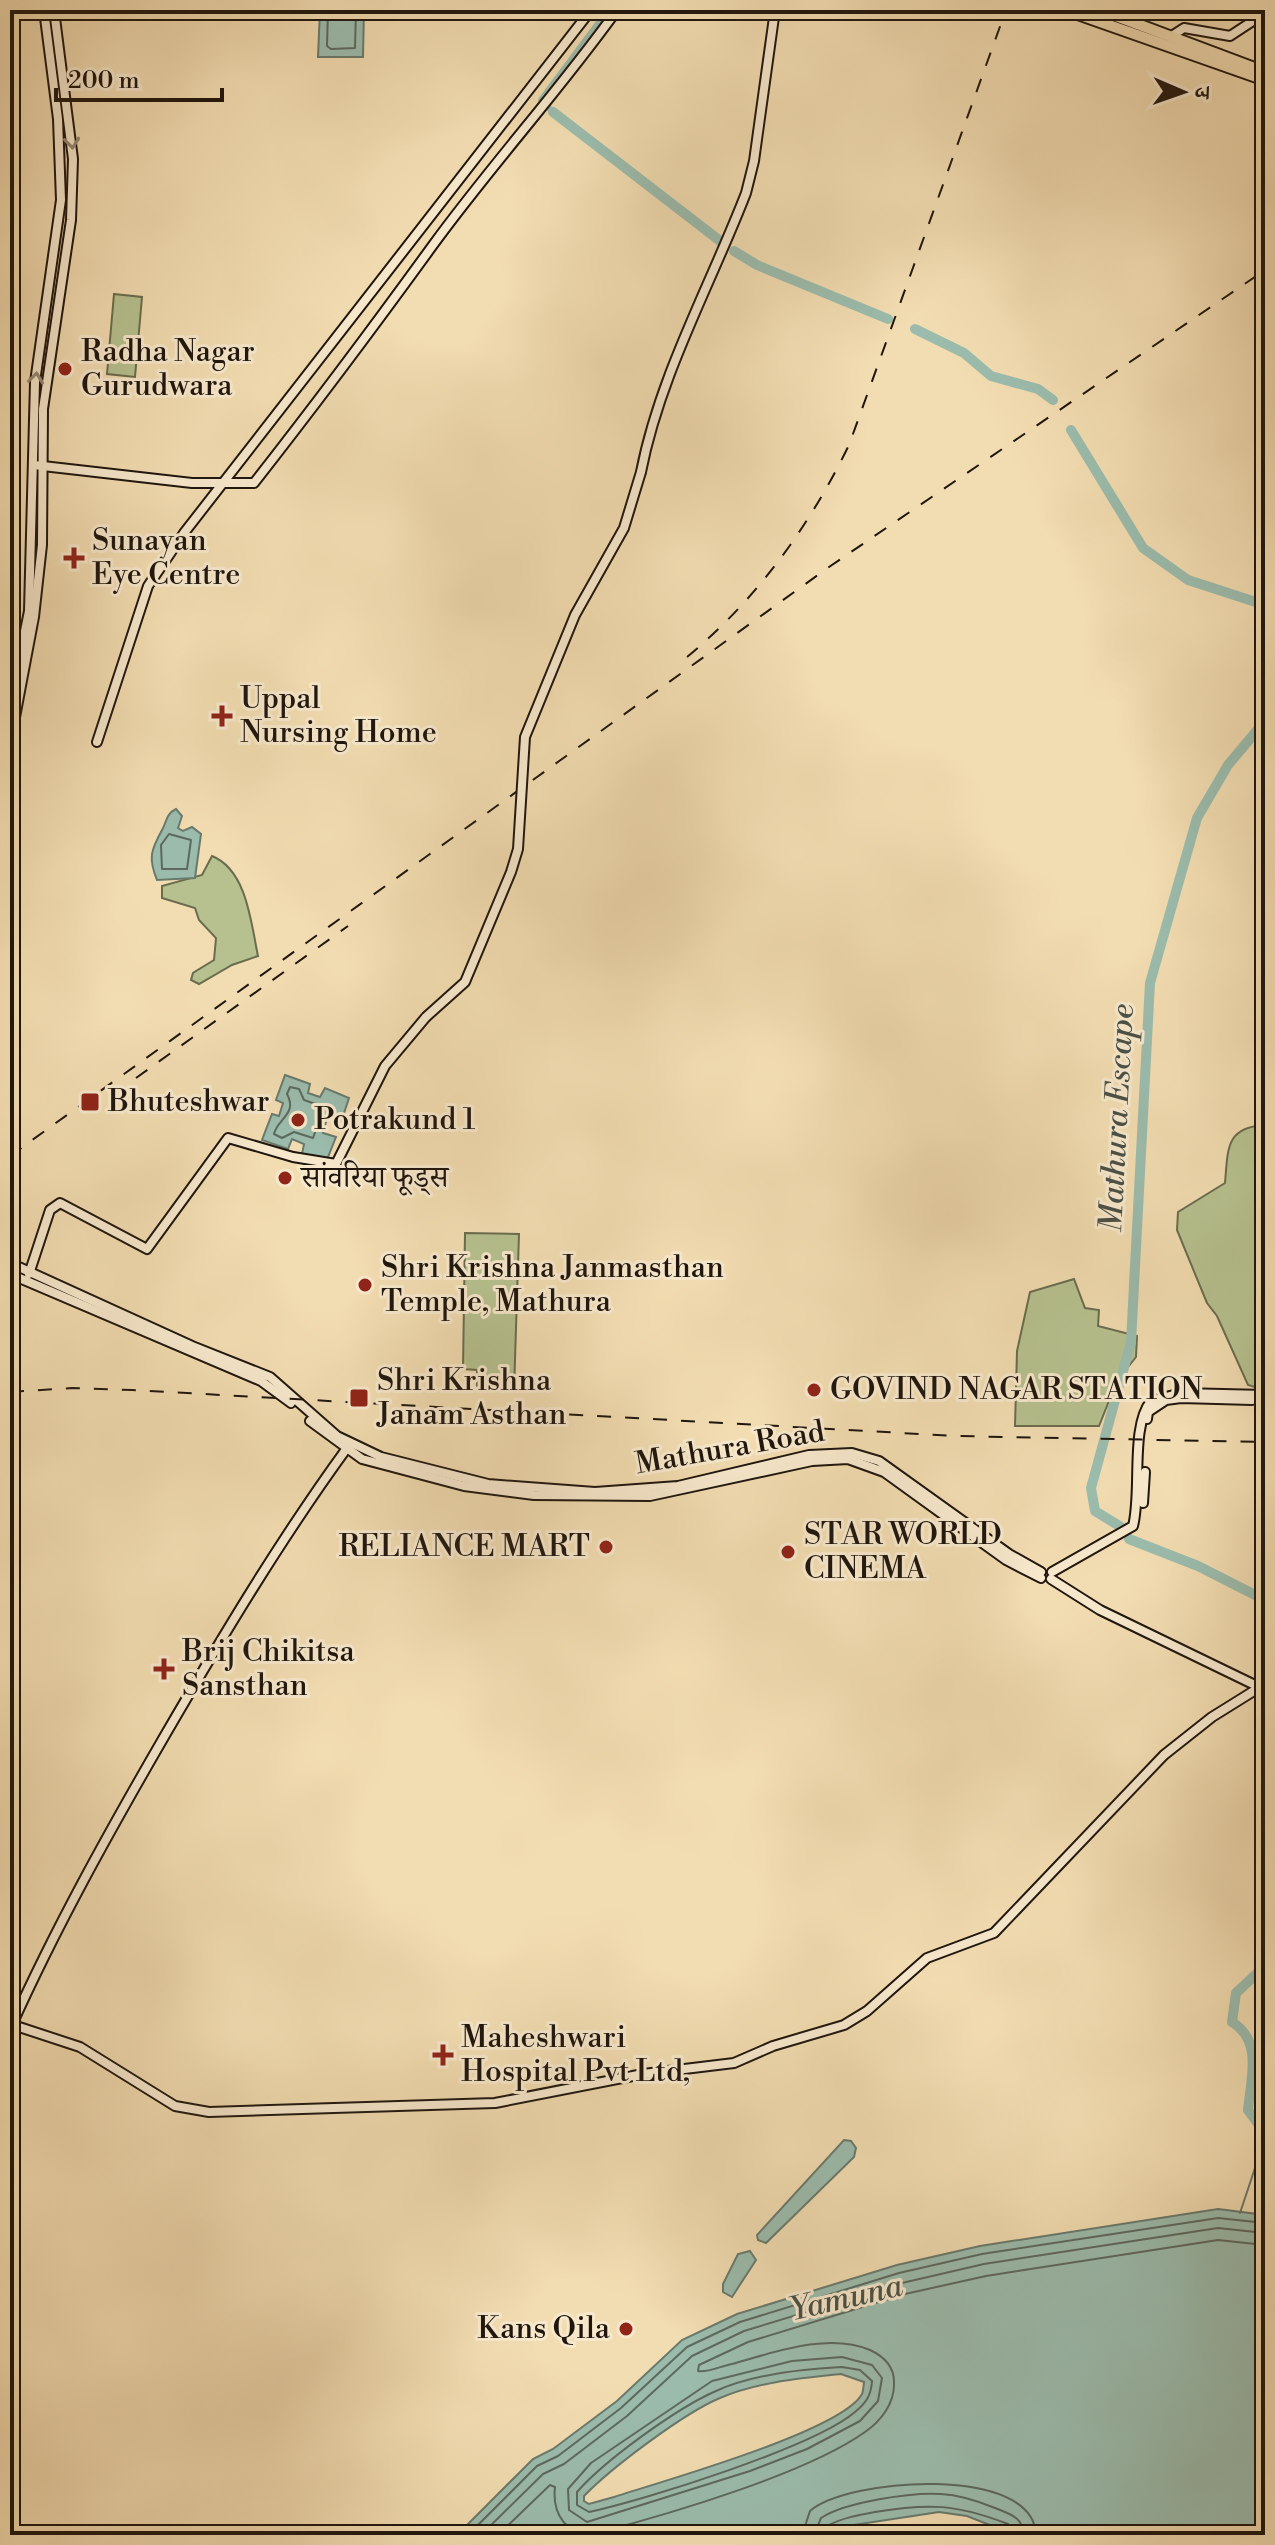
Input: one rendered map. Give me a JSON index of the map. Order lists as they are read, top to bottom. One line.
{"streets":{"street":["Mathura Road"]},"water":["Mathura Escape","Yamuna"],"places":{"other":["Radha Nagar Gurudwara","Potrakund 1","सांवरिया फूड्स","Shri Krishna Janmasthan Temple, Mathura","GOVIND NAGAR STATION","RELIANCE MART","STAR WORLD CINEMA","Kans Qila"],"health":["Sunayan Eye Centre","Uppal Nursing Home","Brij Chikitsa Sansthan","Maheshwari Hospital Pvt Ltd,"],"transit":["Bhuteshwar","Shri Krishna Janam Asthan"]},"scale_bar":"200 m","north":"right"}
